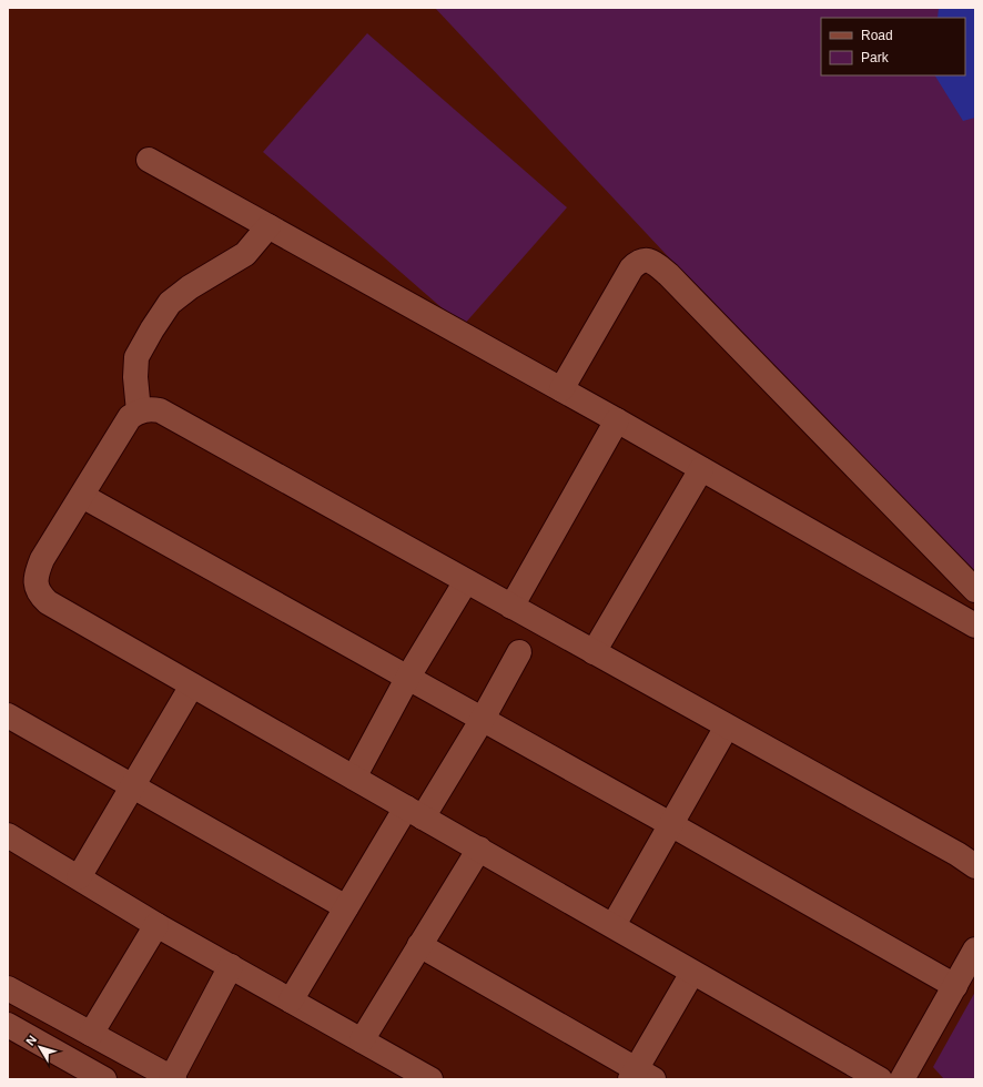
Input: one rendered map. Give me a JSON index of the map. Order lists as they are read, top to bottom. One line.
{"legend":["Road","Park"],"north":"top left"}
